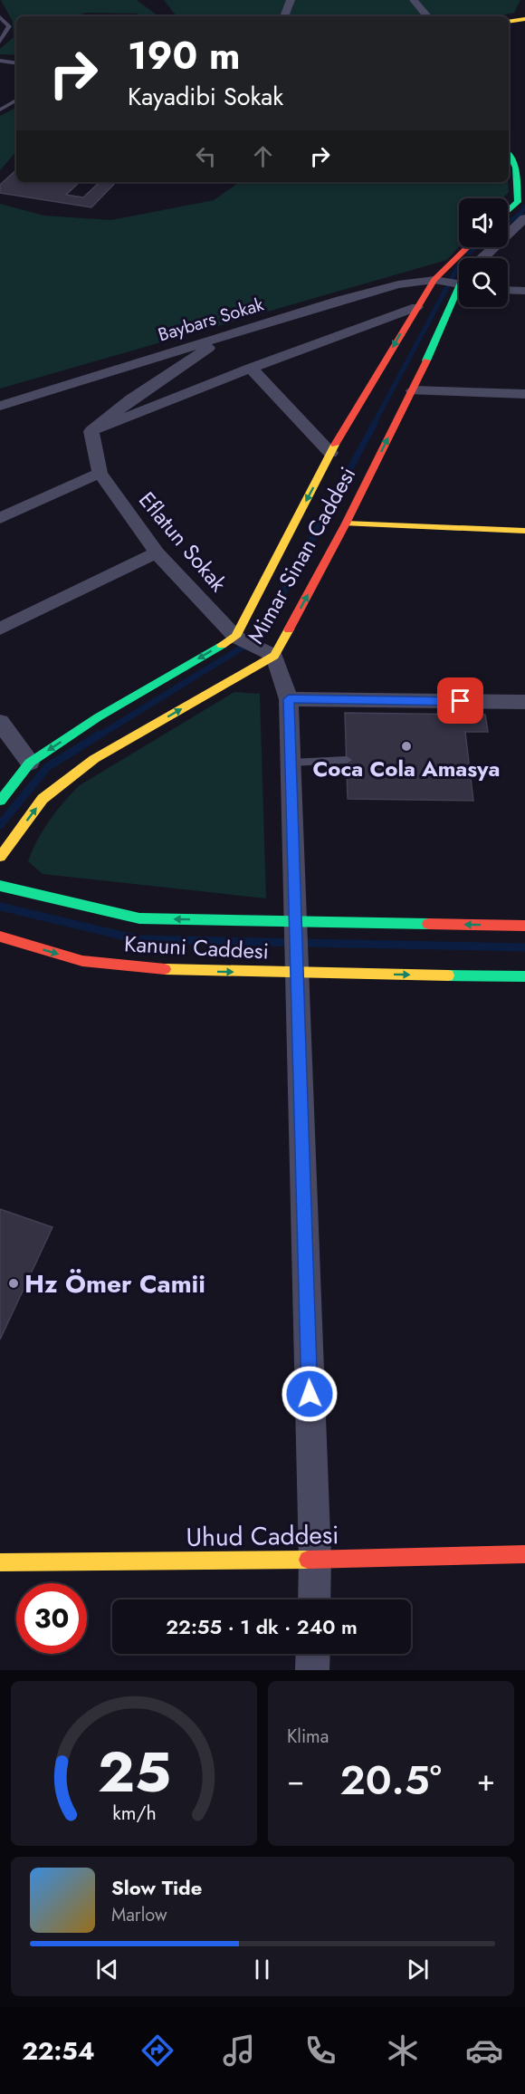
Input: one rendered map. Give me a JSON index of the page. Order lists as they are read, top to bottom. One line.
{"streets":{"street":["Baybars Sokak","Eflatun Sokak","Mimar Sinan Caddesi","Kanuni Caddesi","Uhud Caddesi"]},"crossings":[["Baybars Sokak","Mimar Sinan Caddesi"],["Eflatun Sokak","Mimar Sinan Caddesi"]],"places":["Coca Cola Amasya","Hz Ömer Camii"],"page":{"turn":["190 m","Kayadibi Sokak"],"limit":"30","trip":"22:55 · 1 dk · 240 m","tile":"Klima","heat":["−","20.5°","+"],"song":["Slow Tide","Marlow"],"tabs":"22:54","gauge":["25","km/h"]}}
